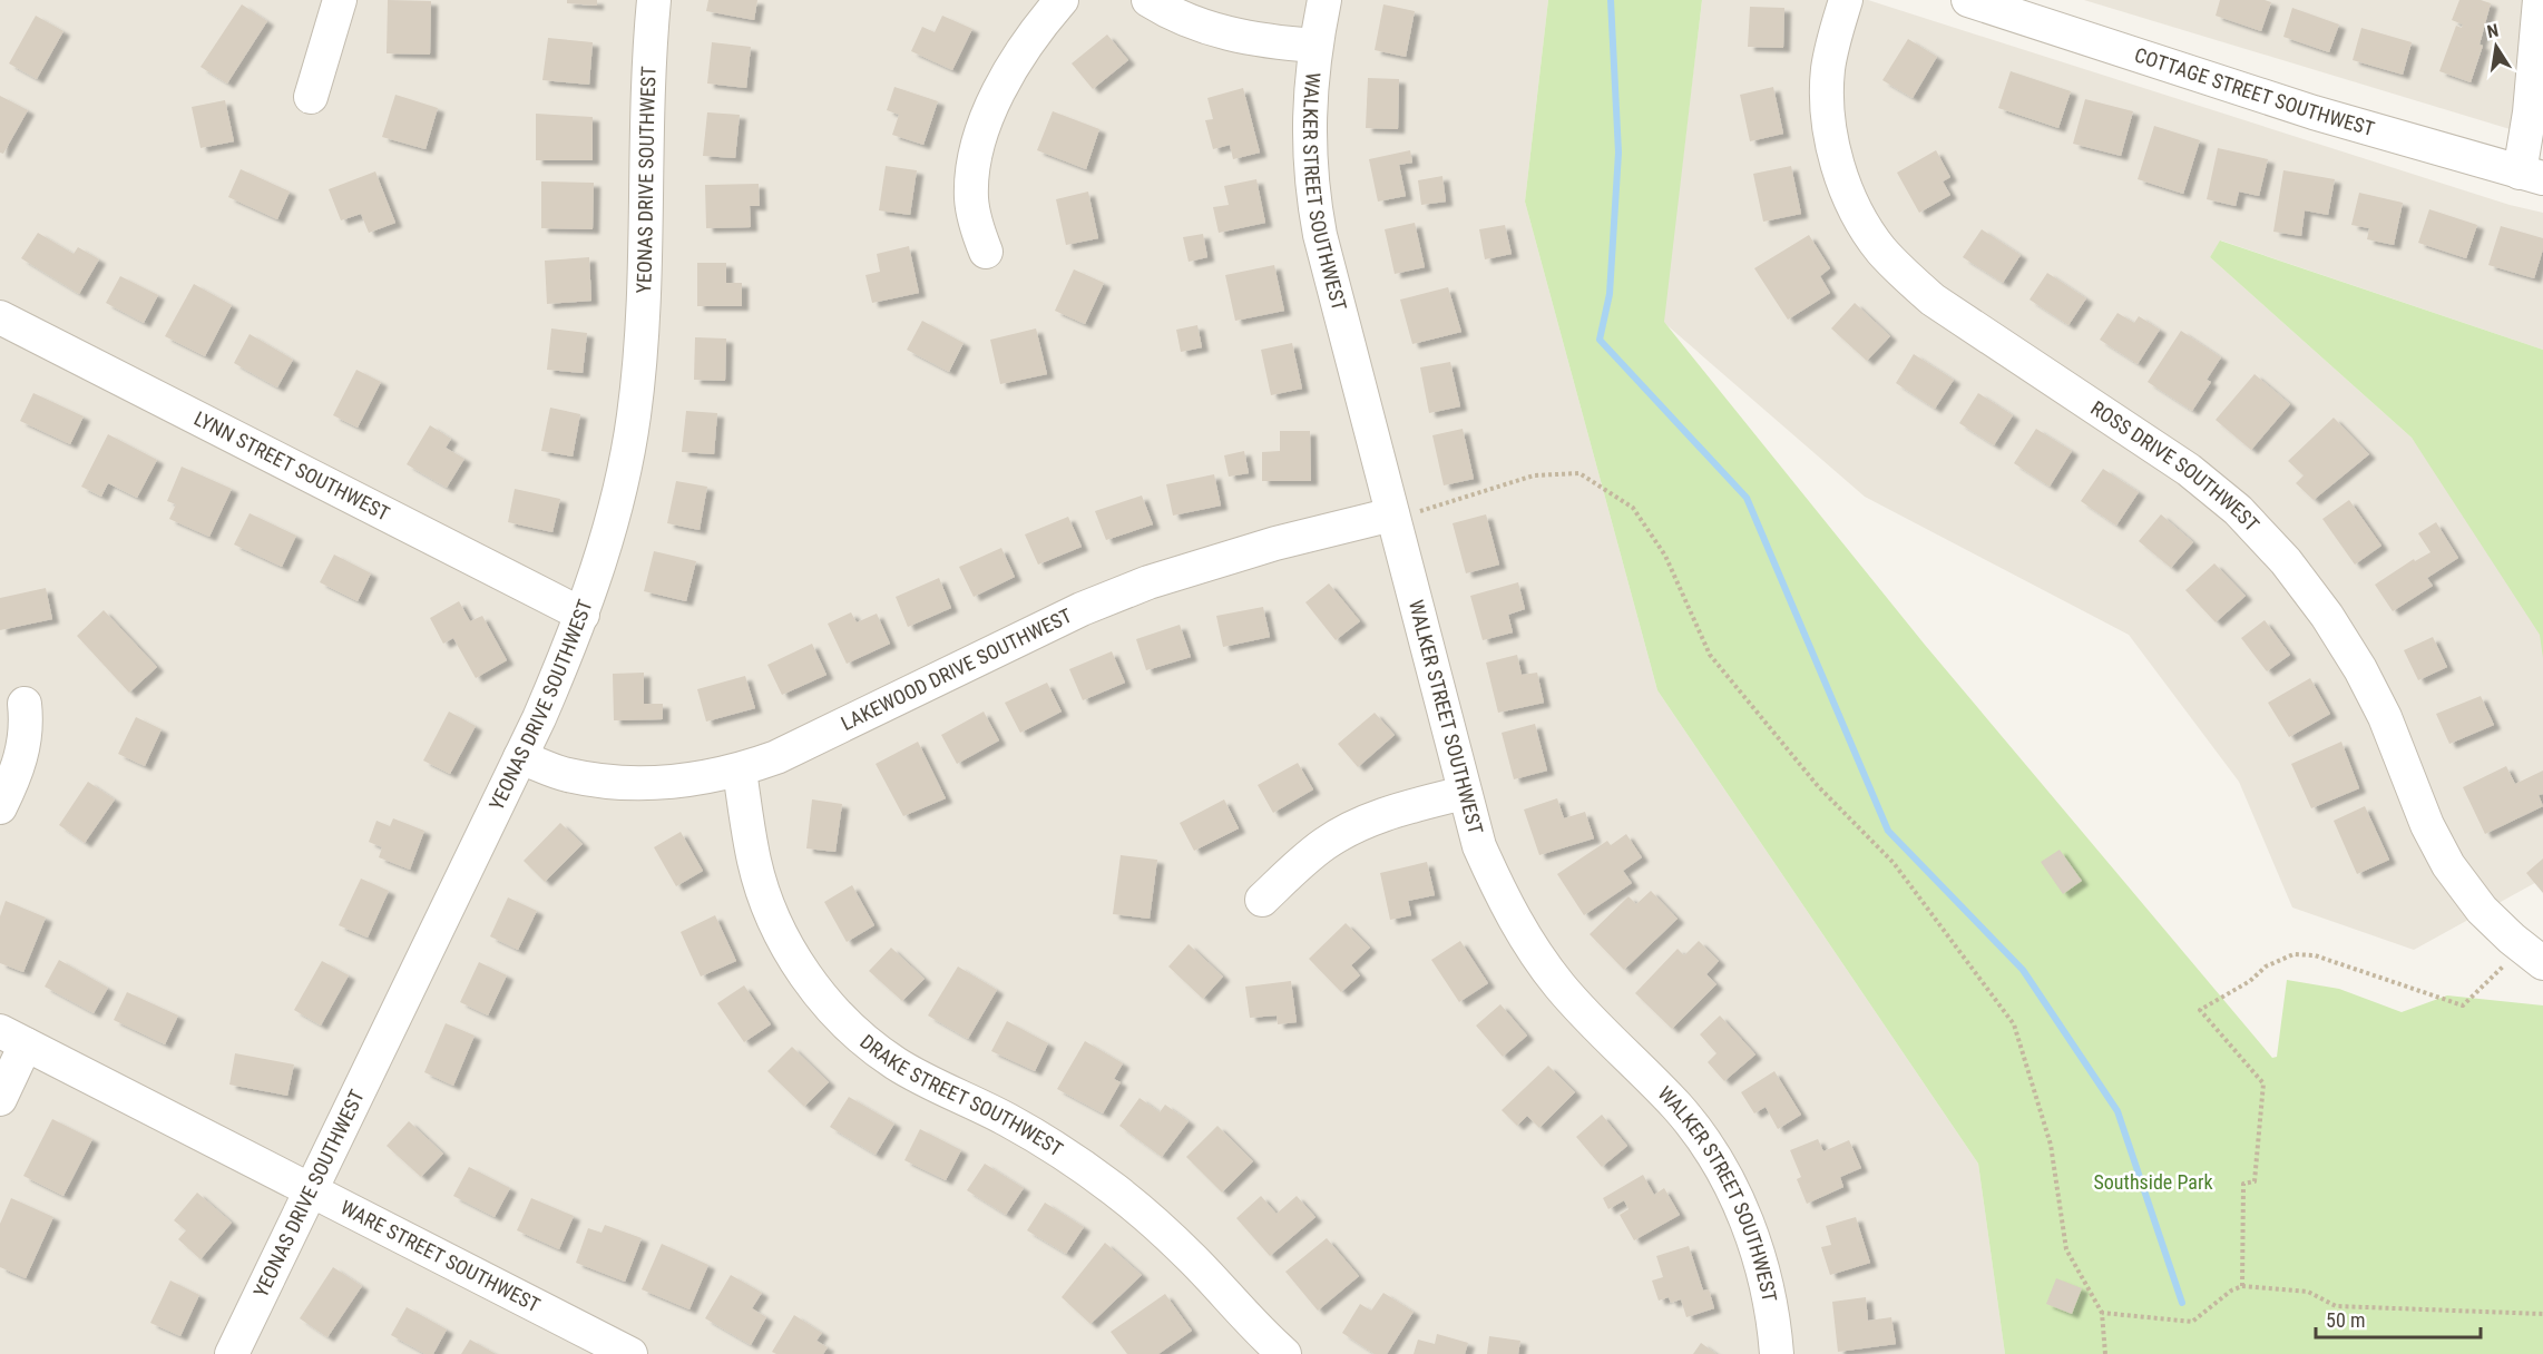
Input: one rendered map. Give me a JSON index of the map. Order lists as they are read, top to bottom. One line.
{"streets":{"street":["COTTAGE STREET SOUTHWEST","YEONAS DRIVE SOUTHWEST","WALKER STREET SOUTHWEST","LYNN STREET SOUTHWEST","ROSS DRIVE SOUTHWEST","LAKEWOOD DRIVE SOUTHWEST","DRAKE STREET SOUTHWEST","WARE STREET SOUTHWEST"]},"crossings":[["YEONAS DRIVE SOUTHWEST","LYNN STREET SOUTHWEST"],["YEONAS DRIVE SOUTHWEST","LAKEWOOD DRIVE SOUTHWEST"],["YEONAS DRIVE SOUTHWEST","WARE STREET SOUTHWEST"],["WALKER STREET SOUTHWEST","LAKEWOOD DRIVE SOUTHWEST"],["LAKEWOOD DRIVE SOUTHWEST","DRAKE STREET SOUTHWEST"]],"parks":["Southside Park"],"scale_bar":"50 m","north":"top"}
